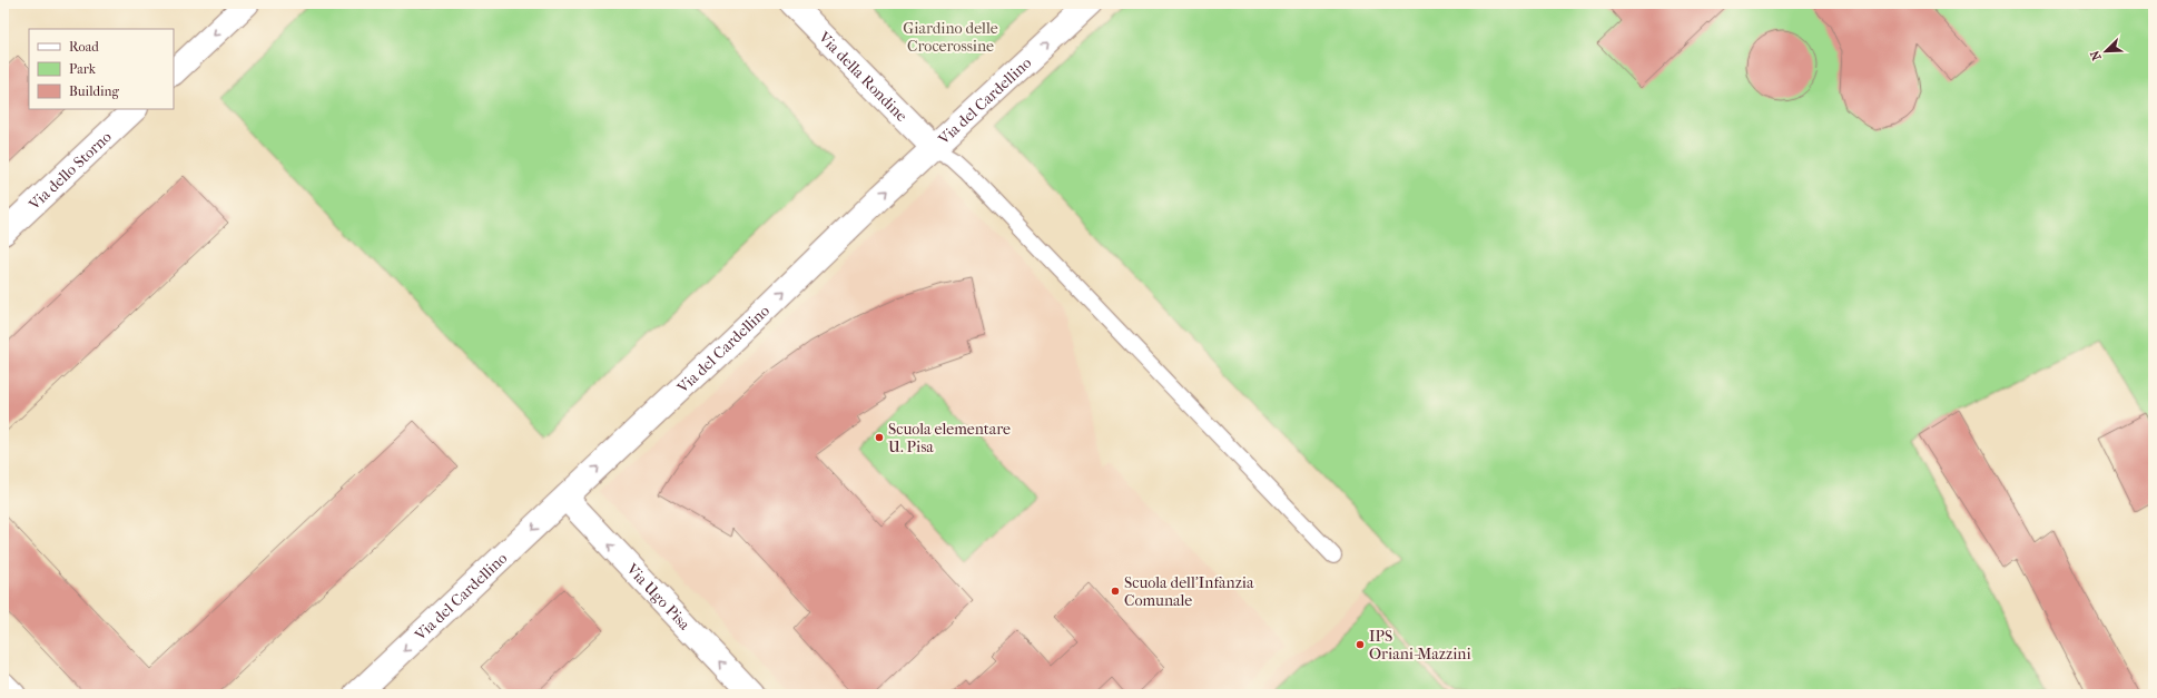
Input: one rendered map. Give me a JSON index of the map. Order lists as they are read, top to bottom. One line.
{"streets":{"street":["Via della Rondine","Via del Cardellino","Via dello Storno","Via Ugo Pisa"]},"crossings":[["Via della Rondine","Via del Cardellino"],["Via del Cardellino","Via Ugo Pisa"]],"one_way":["Via Ugo Pisa"],"parks":["Giardino delle Crocerossine"],"places":["Scuola elementare U. Pisa","Scuola dell'Infanzia Comunale","IPS Oriani-Mazzini"],"legend":["Road","Park","Building"],"north":"bottom left"}
